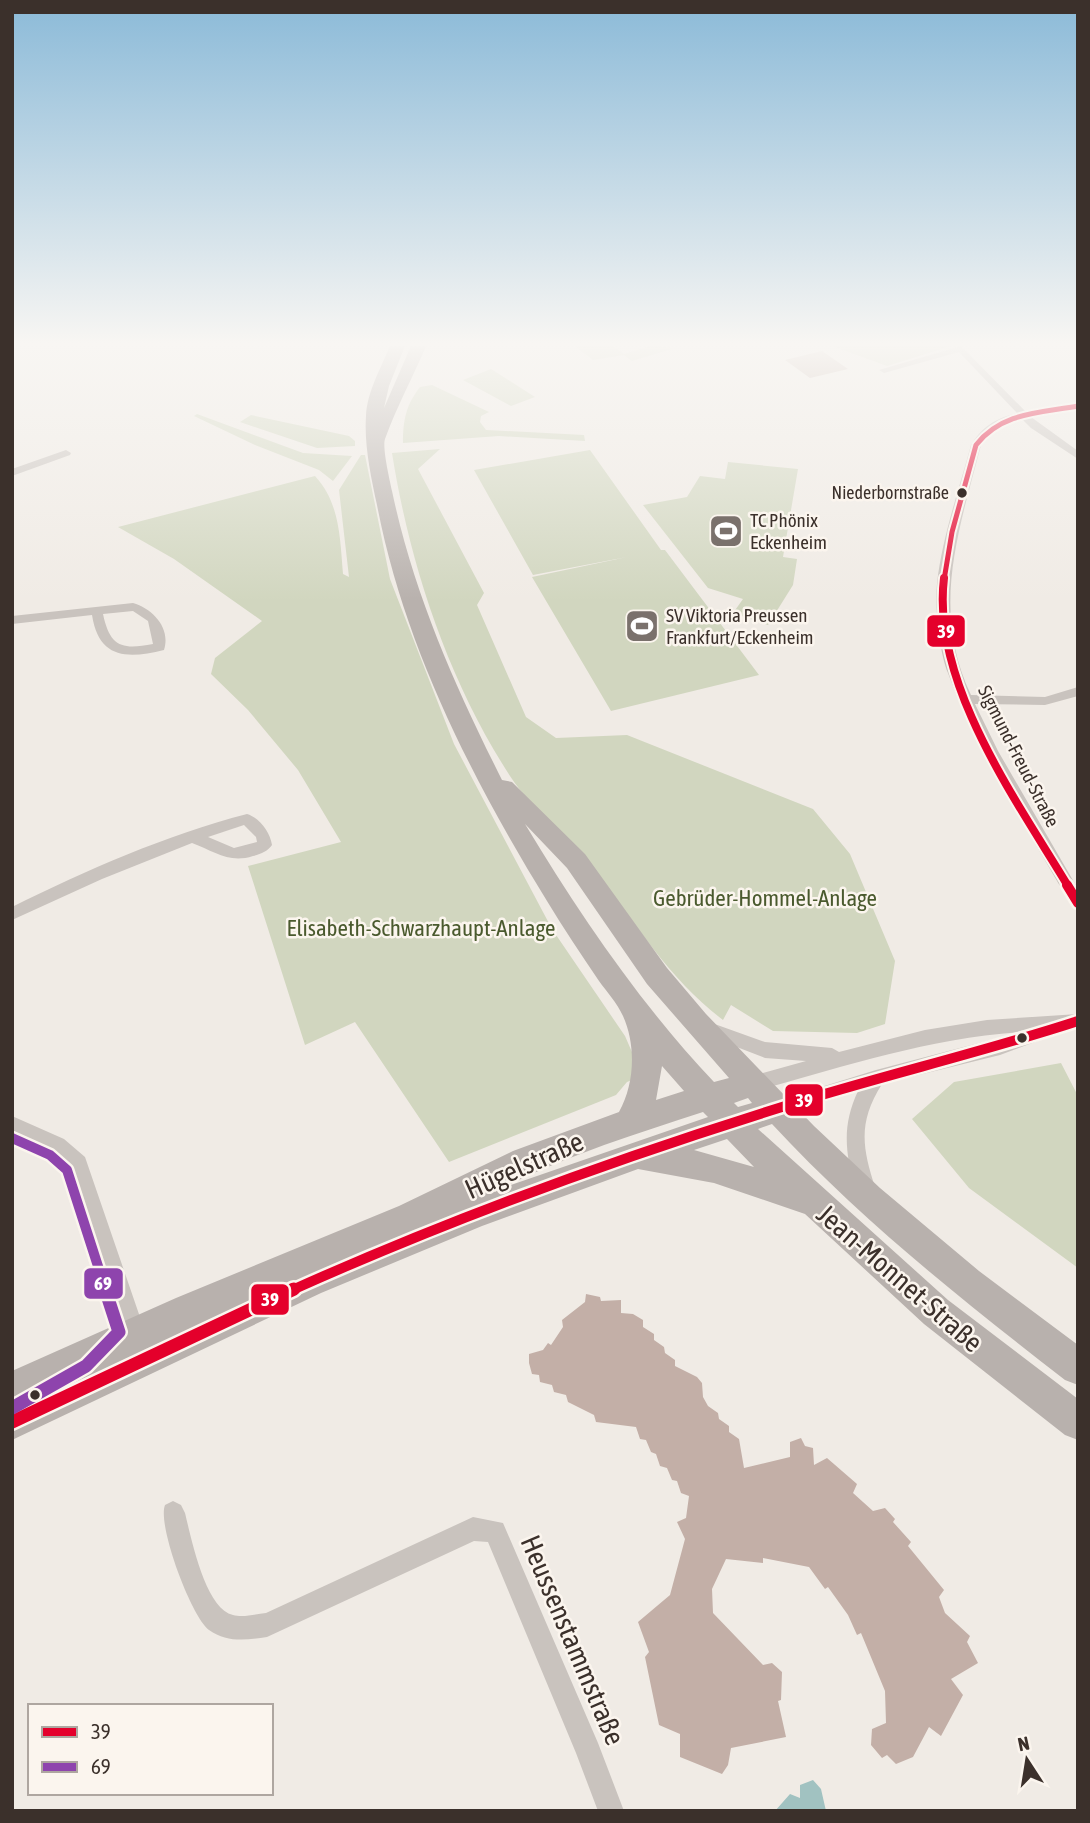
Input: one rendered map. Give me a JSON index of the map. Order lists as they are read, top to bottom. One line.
{"streets":{"main road":["Hügelstraße","Jean-Monnet-Straße"],"street":["Sigmund-Freud-Straße","Heussenstammstraße"]},"crossings":[["Hügelstraße","Jean-Monnet-Straße"]],"parks":["Gebrüder-Hommel-Anlage","Elisabeth-Schwarzhaupt-Anlage"],"places":{"other":["Niederbornstraße"],"sports":["TC Phönix Eckenheim","SV Viktoria Preussen Frankfurt/Eckenheim"]},"lines":["transit line 39","transit line 69"],"legend":["39","69"],"north":"top"}
